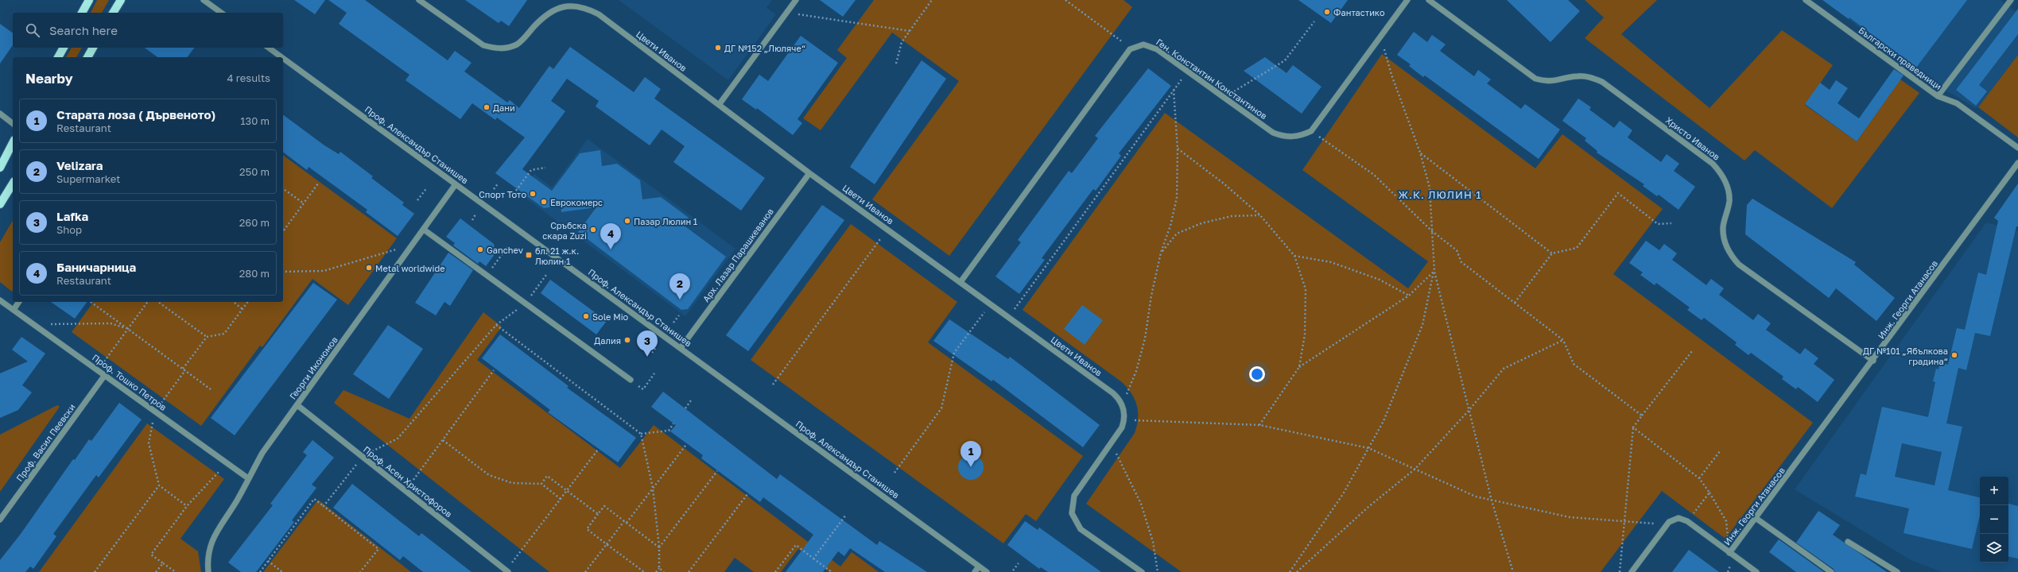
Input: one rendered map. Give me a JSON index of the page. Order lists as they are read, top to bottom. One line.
{"streets":{"street":["Цвети Иванов","Български праведници","Ген. Константин Константинов","Христо Иванов","Проф. Александър Станишев","Арх. Лазар Парашкеванов","Инж. Георги Атанасов","Георги Икономов","Проф. Тошко Петров","Проф. Васил Пеевски","Проф. Асен Христофоров"]},"crossings":[["Цвети Иванов","Арх. Лазар Парашкеванов"],["Христо Иванов","Инж. Георги Атанасов"],["Проф. Александър Станишев","Арх. Лазар Парашкеванов"],["Проф. Александър Станишев","Георги Икономов"],["Георги Икономов","Проф. Тошко Петров"],["Георги Икономов","Проф. Асен Христофоров"],["Проф. Тошко Петров","Проф. Васил Пеевски"]],"districts":["Ж.К. ЛЮЛИН 1"],"places":{"other":["Фантастико","ДГ №152 „Люляче“","Дани","Спорт Тото","Еврокомерс","Пазар Люлин 1","Сръбска скара Zuzi","Ganchev","Metal worldwide","Sole Mio","Далия","ДГ №101 „Ябълкова градина“"],"transit":["бл. 21 ж.к. Люлин 1"]},"page":{"search":"Search here","heading":["Nearby","4 results"],"list":[{"mark":"1","name":"Старата лоза ( Дървеното)","note":"Restaurant","value":"130 m"},{"mark":"2","name":"Velizara","note":"Supermarket","value":"250 m"},{"mark":"3","name":"Lafka","note":"Shop","value":"260 m"},{"mark":"4","name":"Баничарница","note":"Restaurant","value":"280 m"}],"pins":["4","2","3","1"],"map_buttons":["+","−"]}}
